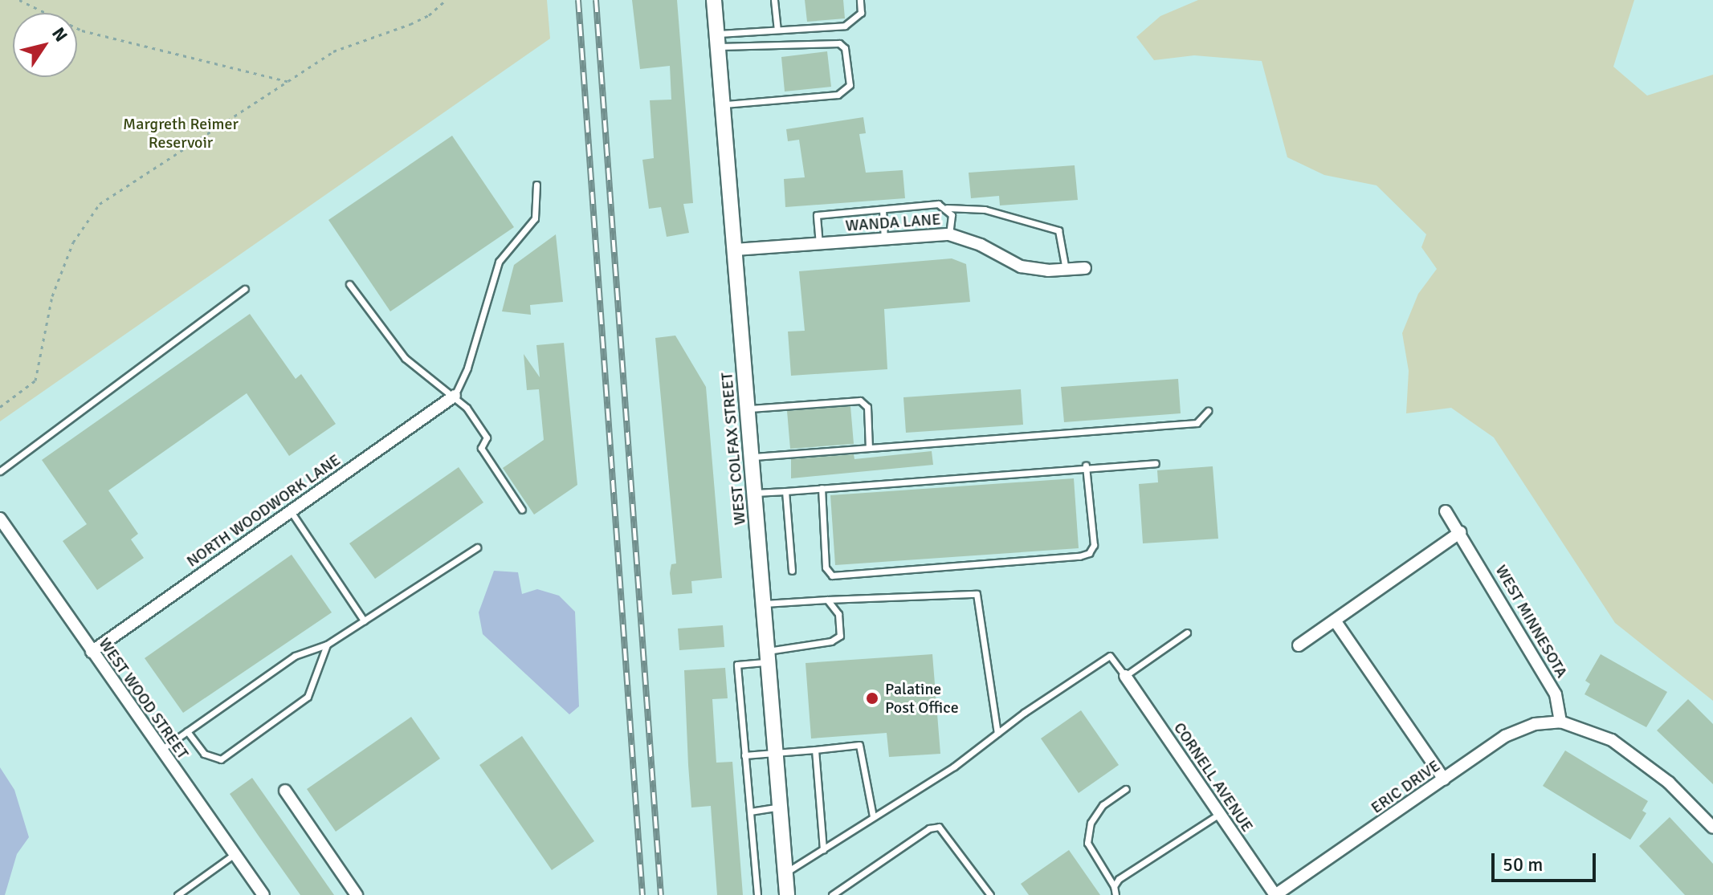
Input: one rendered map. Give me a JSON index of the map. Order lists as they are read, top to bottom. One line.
{"streets":{"street":["WANDA LANE","WEST COLFAX STREET","NORTH WOODWORK LANE","WEST MINNESOTA","WEST WOOD STREET","CORNELL AVENUE","ERIC DRIVE"]},"crossings":[["WANDA LANE","WEST COLFAX STREET"],["NORTH WOODWORK LANE","WEST WOOD STREET"],["WEST MINNESOTA","ERIC DRIVE"],["CORNELL AVENUE","ERIC DRIVE"]],"parks":["Margreth Reimer Reservoir"],"places":["Palatine Post Office"],"scale_bar":"50 m","north":"top right"}
